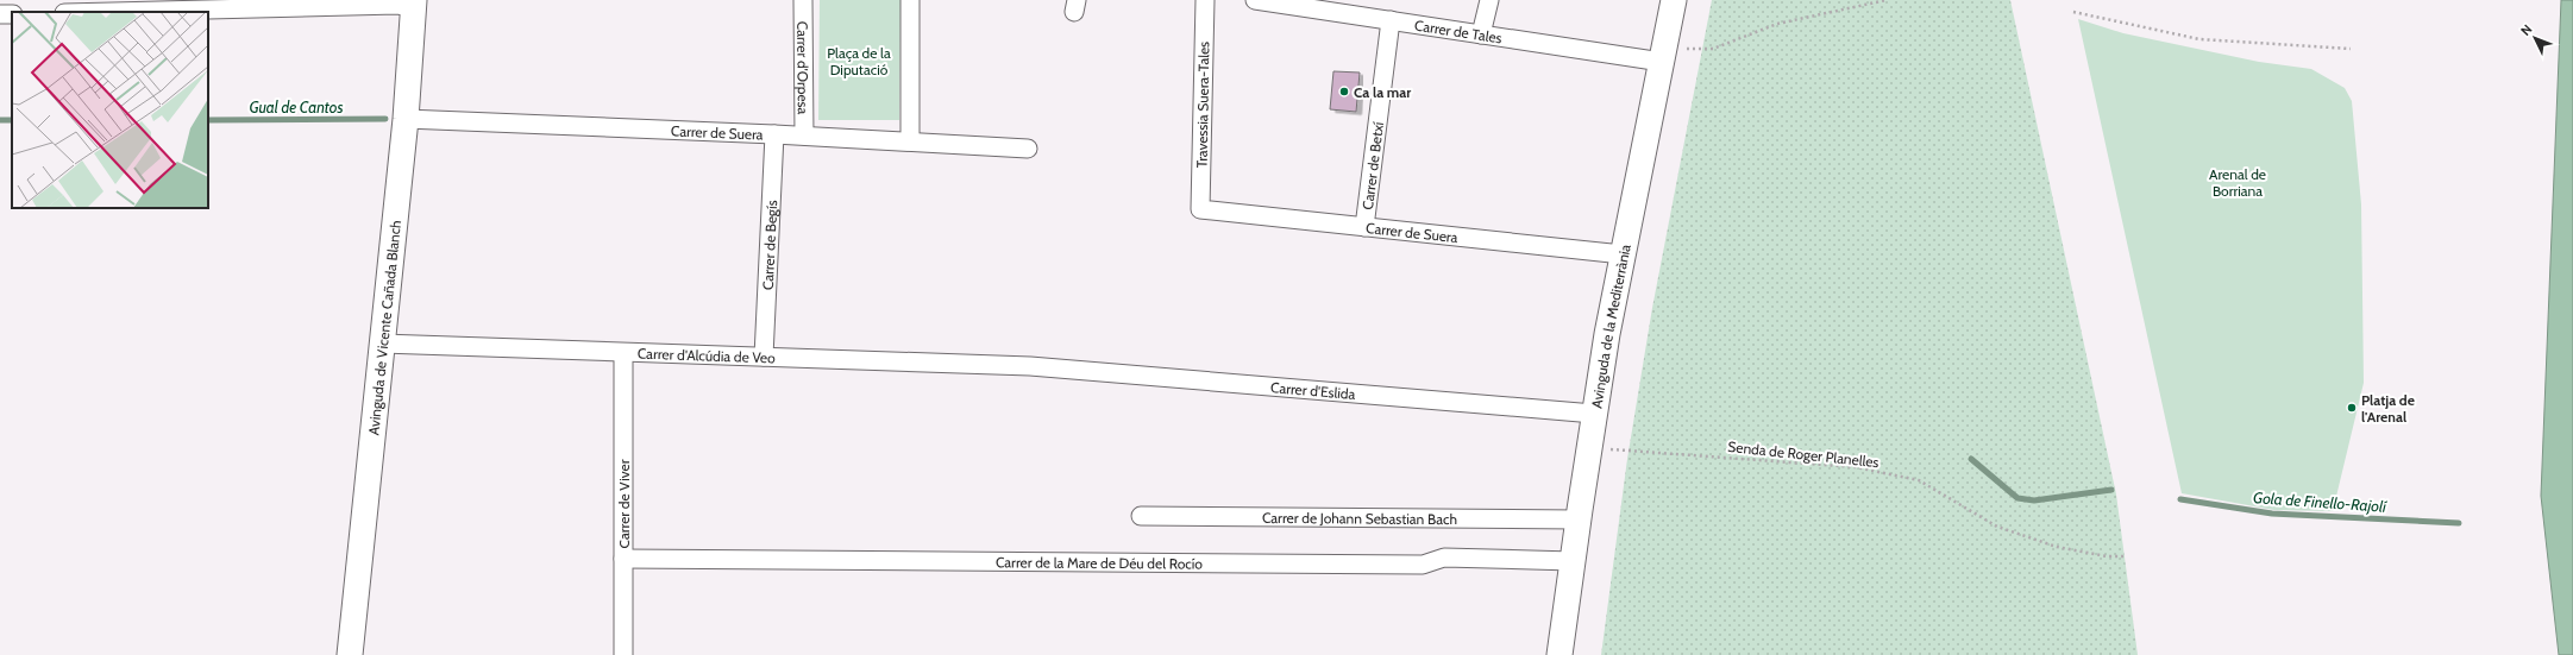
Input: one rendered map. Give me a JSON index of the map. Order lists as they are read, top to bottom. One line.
{"streets":{"street":["Carrer de Tales","Carrer d'Orpesa","Travessia Suera-Tales","Carrer de Suera","Carrer de Betxí","Carrer de Begís","Avinguda de la Mediterrània","Avinguda de Vicente Cañada Blanch","Carrer d'Alcúdia de Veo","Carrer d'Eslida","Carrer de Viver","Carrer de Johann Sebastian Bach","Carrer de la Mare de Déu del Rocío"],"path":["Senda de Roger Planelles"]},"crossings":[["Carrer de Tales","Carrer de Betxí"],["Carrer de Tales","Avinguda de la Mediterrània"],["Carrer d'Orpesa","Carrer de Suera"],["Travessia Suera-Tales","Carrer de Suera"],["Carrer de Suera","Carrer de Betxí"],["Carrer de Suera","Carrer de Begís"],["Carrer de Suera","Avinguda de la Mediterrània"],["Carrer de Suera","Avinguda de Vicente Cañada Blanch"],["Carrer de Begís","Carrer d'Alcúdia de Veo"],["Avinguda de la Mediterrània","Carrer d'Eslida"],["Avinguda de la Mediterrània","Carrer de Johann Sebastian Bach"],["Avinguda de la Mediterrània","Carrer de la Mare de Déu del Rocío"],["Avinguda de Vicente Cañada Blanch","Carrer d'Alcúdia de Veo"],["Carrer d'Alcúdia de Veo","Carrer d'Eslida"],["Carrer d'Alcúdia de Veo","Carrer de Viver"],["Carrer de Viver","Carrer de la Mare de Déu del Rocío"]],"water":["Gual de Cantos","Gola de Finello-Rajolí"],"parks":["Plaça de la Diputació","Arenal de Borriana"],"places":["Ca la mar","Platja de l'Arenal"],"north":"top left"}
